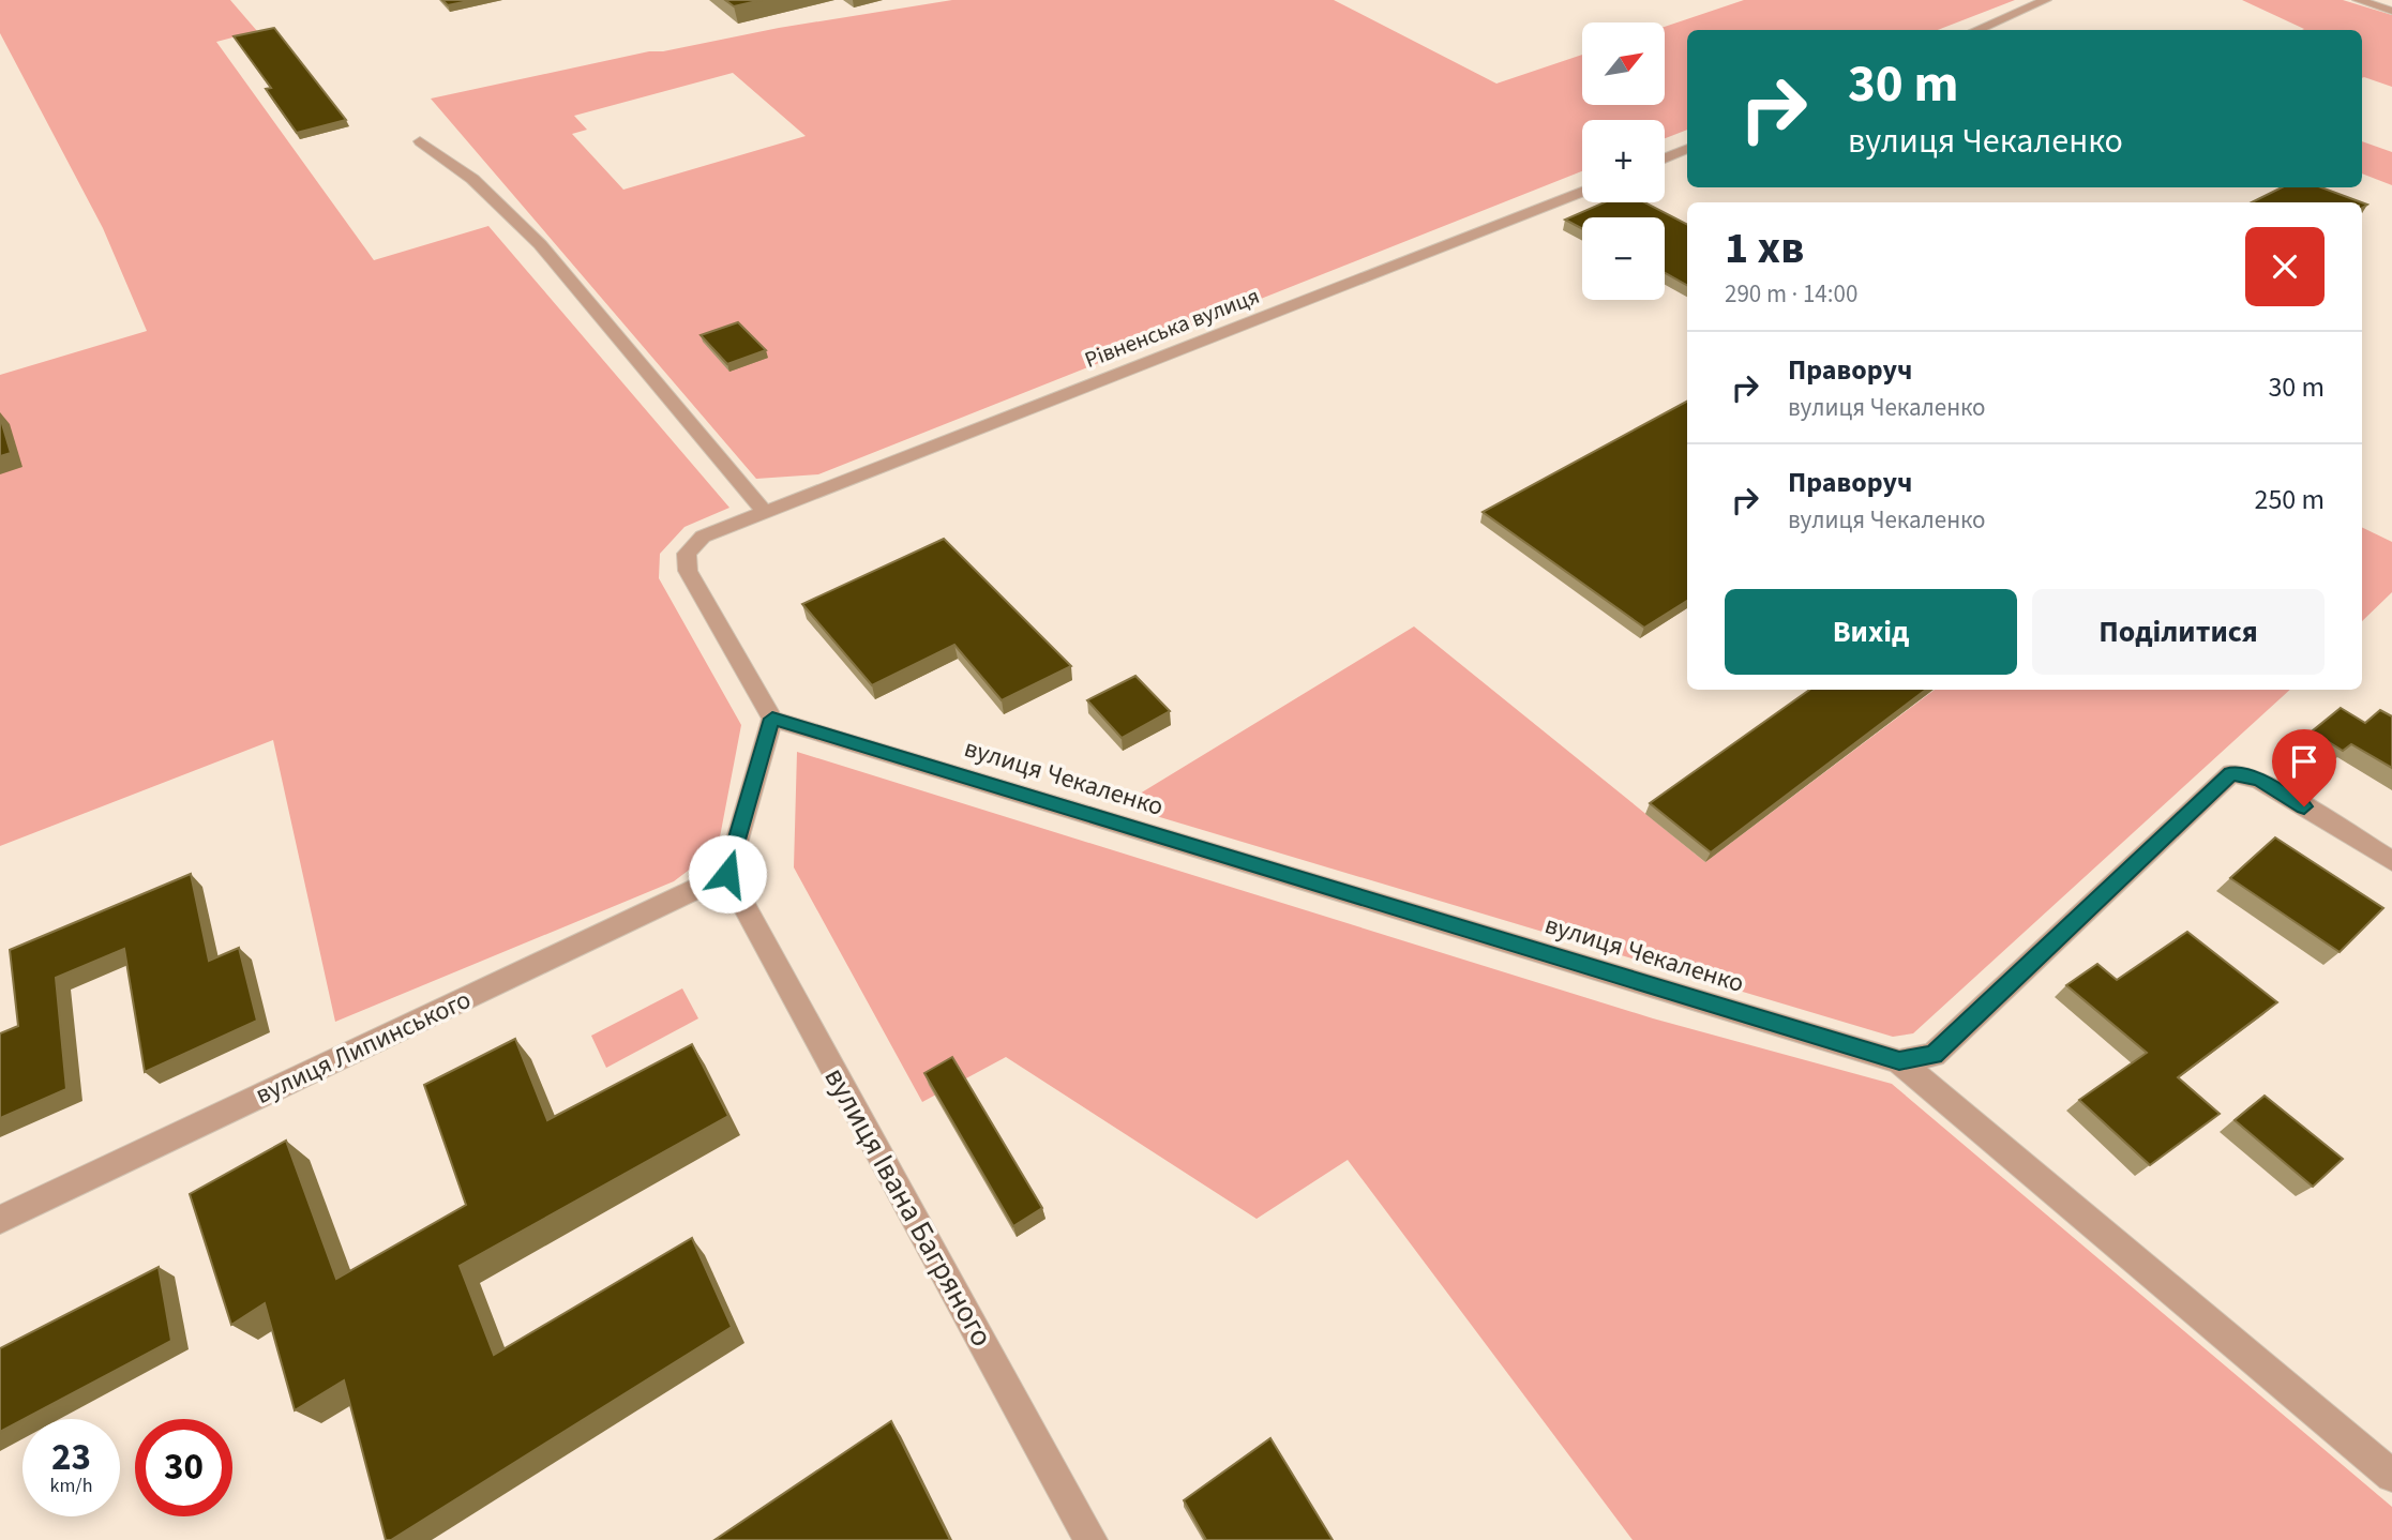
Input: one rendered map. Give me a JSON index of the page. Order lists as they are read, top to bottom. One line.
{"streets":{"street":["Рівненська вулиця","вулиця Чекаленко","вулиця Липинського","вулиця Івана Багряного"]},"crossings":[["Рівненська вулиця","вулиця Чекаленко"],["вулиця Липинського","вулиця Івана Багряного"]],"north":"top right","page":{"map_buttons":["+","−"],"turn":["30 m","вулиця Чекаленко"],"heading":["1 хв","290 m · 14:00"],"list":[{"name":"Праворуч","note":"вулиця Чекаленко","value":"30 m"},{"name":"Праворуч","note":"вулиця Чекаленко","value":"250 m"}],"buttons":["Вихід","Поділитися"],"speed":"23 km/h","limit":"30"}}
